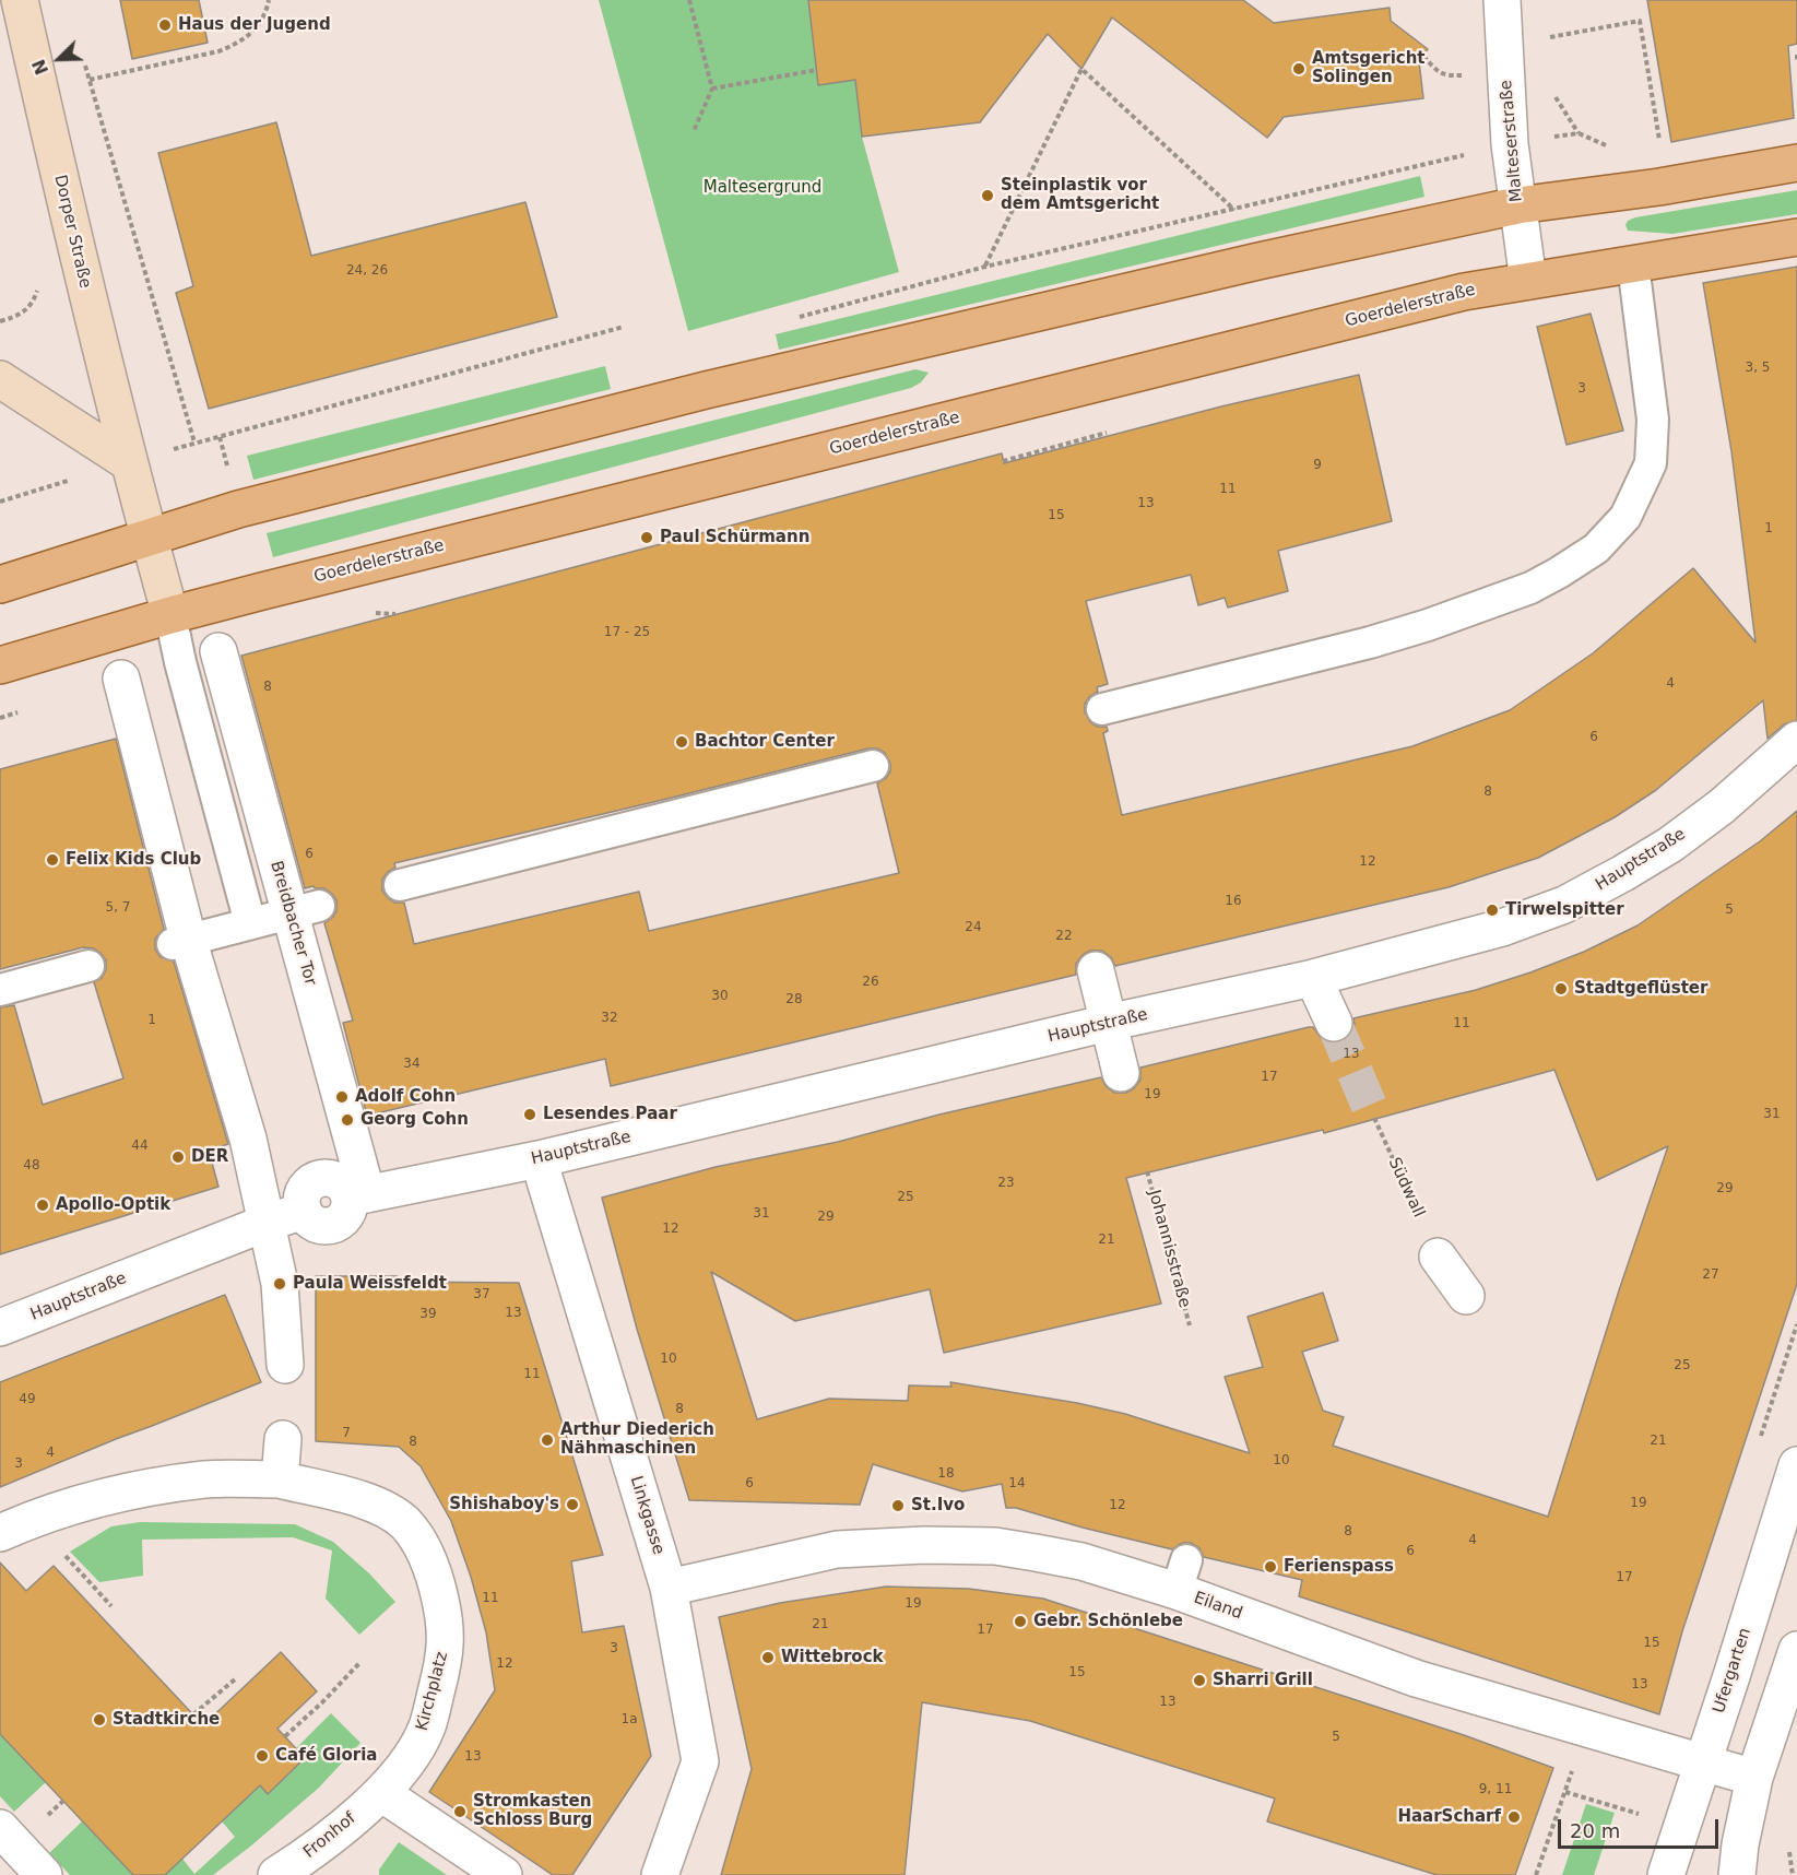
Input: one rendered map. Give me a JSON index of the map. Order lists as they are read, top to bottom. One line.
{"streets":{"main road":["Goerdelerstraße"],"street":["Malteserstraße","Dorper Straße","Hauptstraße","Breidbacher Tor","Linkgasse","Eiland","Ufergarten","Kirchplatz","Fronhof"],"path":["Südwall","Johannisstraße"]},"crossings":[["Malteserstraße","Goerdelerstraße"],["Hauptstraße","Breidbacher Tor"],["Hauptstraße","Linkgasse"],["Linkgasse","Eiland"],["Eiland","Ufergarten"],["Kirchplatz","Fronhof"]],"parks":["Maltesergrund"],"places":["Haus der Jugend","Amtsgericht Solingen","Steinplastik vor dem Amtsgericht","Paul Schürmann","Bachtor Center","Felix Kids Club","Tirwelspitter","Stadtgeflüster","Adolf Cohn","Lesendes Paar","Georg Cohn","DER","Apollo-Optik","Paula Weissfeldt","Arthur Diederich Nähmaschinen","Shishaboy's","St.Ivo","Ferienspass","Gebr. Schönlebe","Wittebrock","Sharri Grill","Stadtkirche","Café Gloria","Stromkasten Schloss Burg","HaarScharf"],"house_numbers":["24, 26","3, 5","3","9","11","13","15","1","17 - 25","4","8","6","8","6","12","16","5, 7","5","24","22","26","30","28","32","1","11","13","34","17","19","31","44","48","23","29","25","31","29","12","21","27","37","13","39","10","25","11","49","8","7","21","8","4","10","3","18","6","14","19","12","8","4","6","17","11","19","21","17","15","3","12","15","13","13","1a","5","13","9, 11"],"scale_bar":"20 m","north":"bottom left"}
